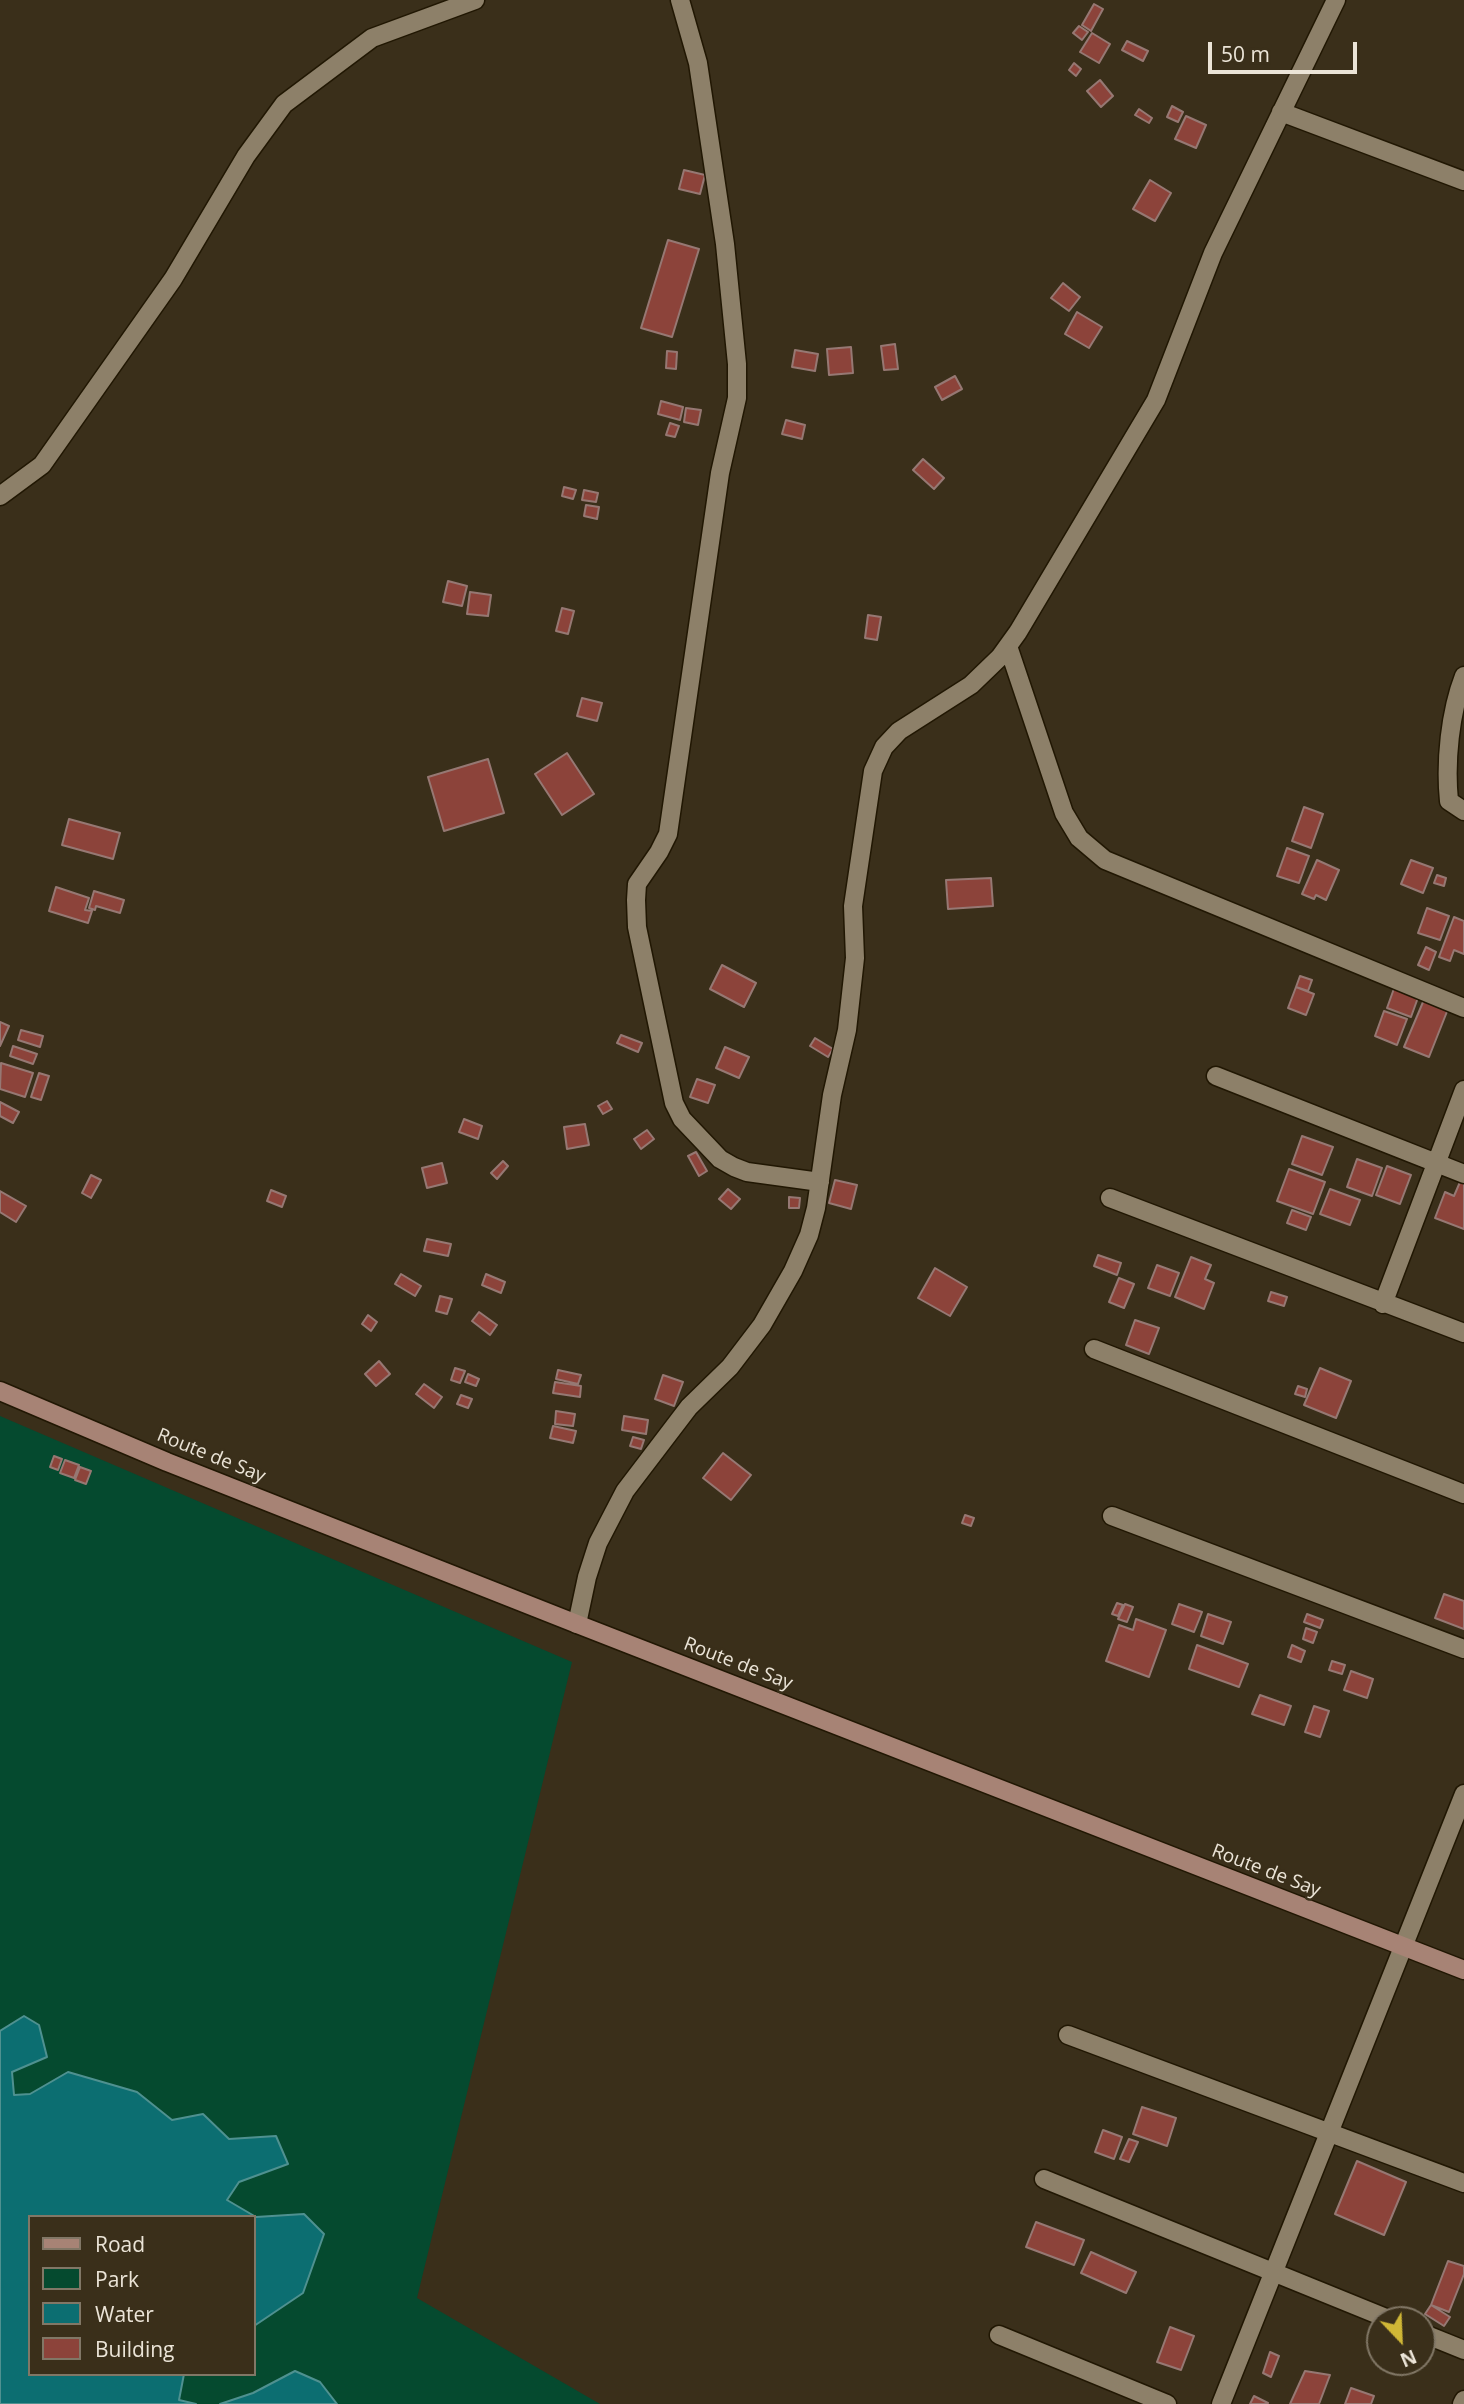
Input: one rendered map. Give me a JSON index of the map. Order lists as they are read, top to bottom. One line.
{"streets":{"main road":["Route de Say"]},"legend":["Road","Park","Water","Building"],"scale_bar":"50 m","north":"bottom right"}
